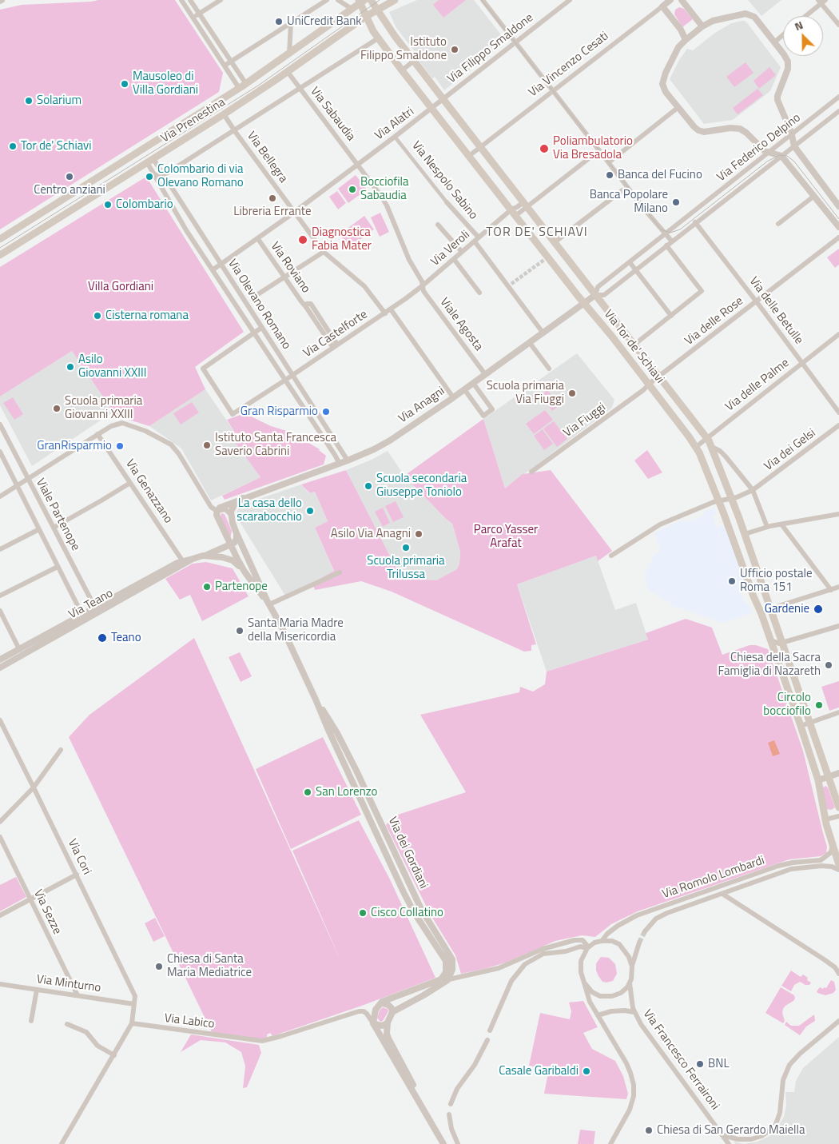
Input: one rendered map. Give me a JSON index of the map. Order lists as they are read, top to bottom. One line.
{"streets":{"main road":["Via Prenestina","Via Tor de' Schiavi"],"street":["Via Filippo Smaldone","Via Vincenzo Cesati","Via Sabaudia","Via Alatri","Via Federico Delpino","Via Bellegra","Via Nespolo Sabino","Via Veroli","Via Roviano","Via Olevano Romano","Via delle Betulle","Via delle Rose","Viale Agosta","Via Castelforte","Via delle Palme","Via Anagni","Via Fiuggi","Via dei Gelsi","Via Genazzano","Viale Partenope","Via Teano","Via dei Gordiani","Via Cori","Via Romolo Lombardi","Via Sezze","Via Minturno","Via Labico","Via Francesco Ferraironi"]},"crossings":[["Via Filippo Smaldone","Via Alatri"],["Via Filippo Smaldone","Via Tor de' Schiavi"],["Via Vincenzo Cesati","Via Tor de' Schiavi"],["Via Sabaudia","Via Prenestina"],["Via Sabaudia","Via Alatri"],["Via Sabaudia","Viale Agosta"],["Via Prenestina","Via Bellegra"],["Via Prenestina","Via Olevano Romano"],["Via Prenestina","Via Tor de' Schiavi"],["Via Alatri","Via Bellegra"],["Via Alatri","Via Nespolo Sabino"],["Via Alatri","Via Tor de' Schiavi"],["Via Federico Delpino","Via delle Betulle"],["Via Nespolo Sabino","Via Veroli"],["Via Nespolo Sabino","Via Anagni"],["Via Veroli","Viale Agosta"],["Via Veroli","Via Castelforte"],["Via Veroli","Via Tor de' Schiavi"],["Via Roviano","Via Castelforte"],["Via Olevano Romano","Via Castelforte"],["Via Olevano Romano","Via Anagni"],["Via delle Betulle","Via delle Rose"],["Via delle Betulle","Via delle Palme"],["Via delle Rose","Via Tor de' Schiavi"],["Via delle Rose","Via Fiuggi"],["Viale Agosta","Via Anagni"],["Via Tor de' Schiavi","Via delle Palme"],["Via Tor de' Schiavi","Via Anagni"],["Via Tor de' Schiavi","Via Fiuggi"],["Via Tor de' Schiavi","Via dei Gelsi"],["Via Tor de' Schiavi","Via Romolo Lombardi"],["Via Anagni","Via dei Gordiani"],["Via Genazzano","Via Teano"],["Via Genazzano","Via dei Gordiani"],["Viale Partenope","Via Teano"],["Viale Partenope","Via dei Gordiani"],["Via Teano","Via dei Gordiani"],["Via dei Gordiani","Via Labico"],["Via Cori","Via Minturno"],["Via Romolo Lombardi","Via Francesco Ferraironi"],["Via Sezze","Via Minturno"]],"districts":["TOR DE' SCHIAVI"],"parks":["Villa Gordiani","Parco Yasser Arafat"],"places":["UniCredit Bank","Istituto Filippo Smaldone","Mausoleo di Villa Gordiani","Solarium","Tor de' Schiavi","Poliambulatorio Via Bresadola","Banca del Fucino","Centro anziani","Colombario di via Olevano Romano","Bocciofila Sabaudia","Libreria Errante","Banca Popolare Milano","Colombario","Diagnostica Fabia Mater","Cisterna romana","Asilo Giovanni XXIII","Scuola primaria Via Fiuggi","Scuola primaria Giovanni XXIII","Gran Risparmio","Istituto Santa Francesca Saverio Cabrini","GranRisparmio","Scuola secondaria Giuseppe Toniolo","La casa dello scarabocchio","Asilo Via Anagni","Scuola primaria Trilussa","Ufficio postale Roma 151","Partenope","Gardenie","Santa Maria Madre della Misericordia","Teano","Chiesa della Sacra Famiglia di Nazareth","Circolo bocciofilo","San Lorenzo","Cisco Collatino","Chiesa di Santa Maria Mediatrice","BNL","Casale Garibaldi","Chiesa di San Gerardo Maiella"],"north":"top left"}
